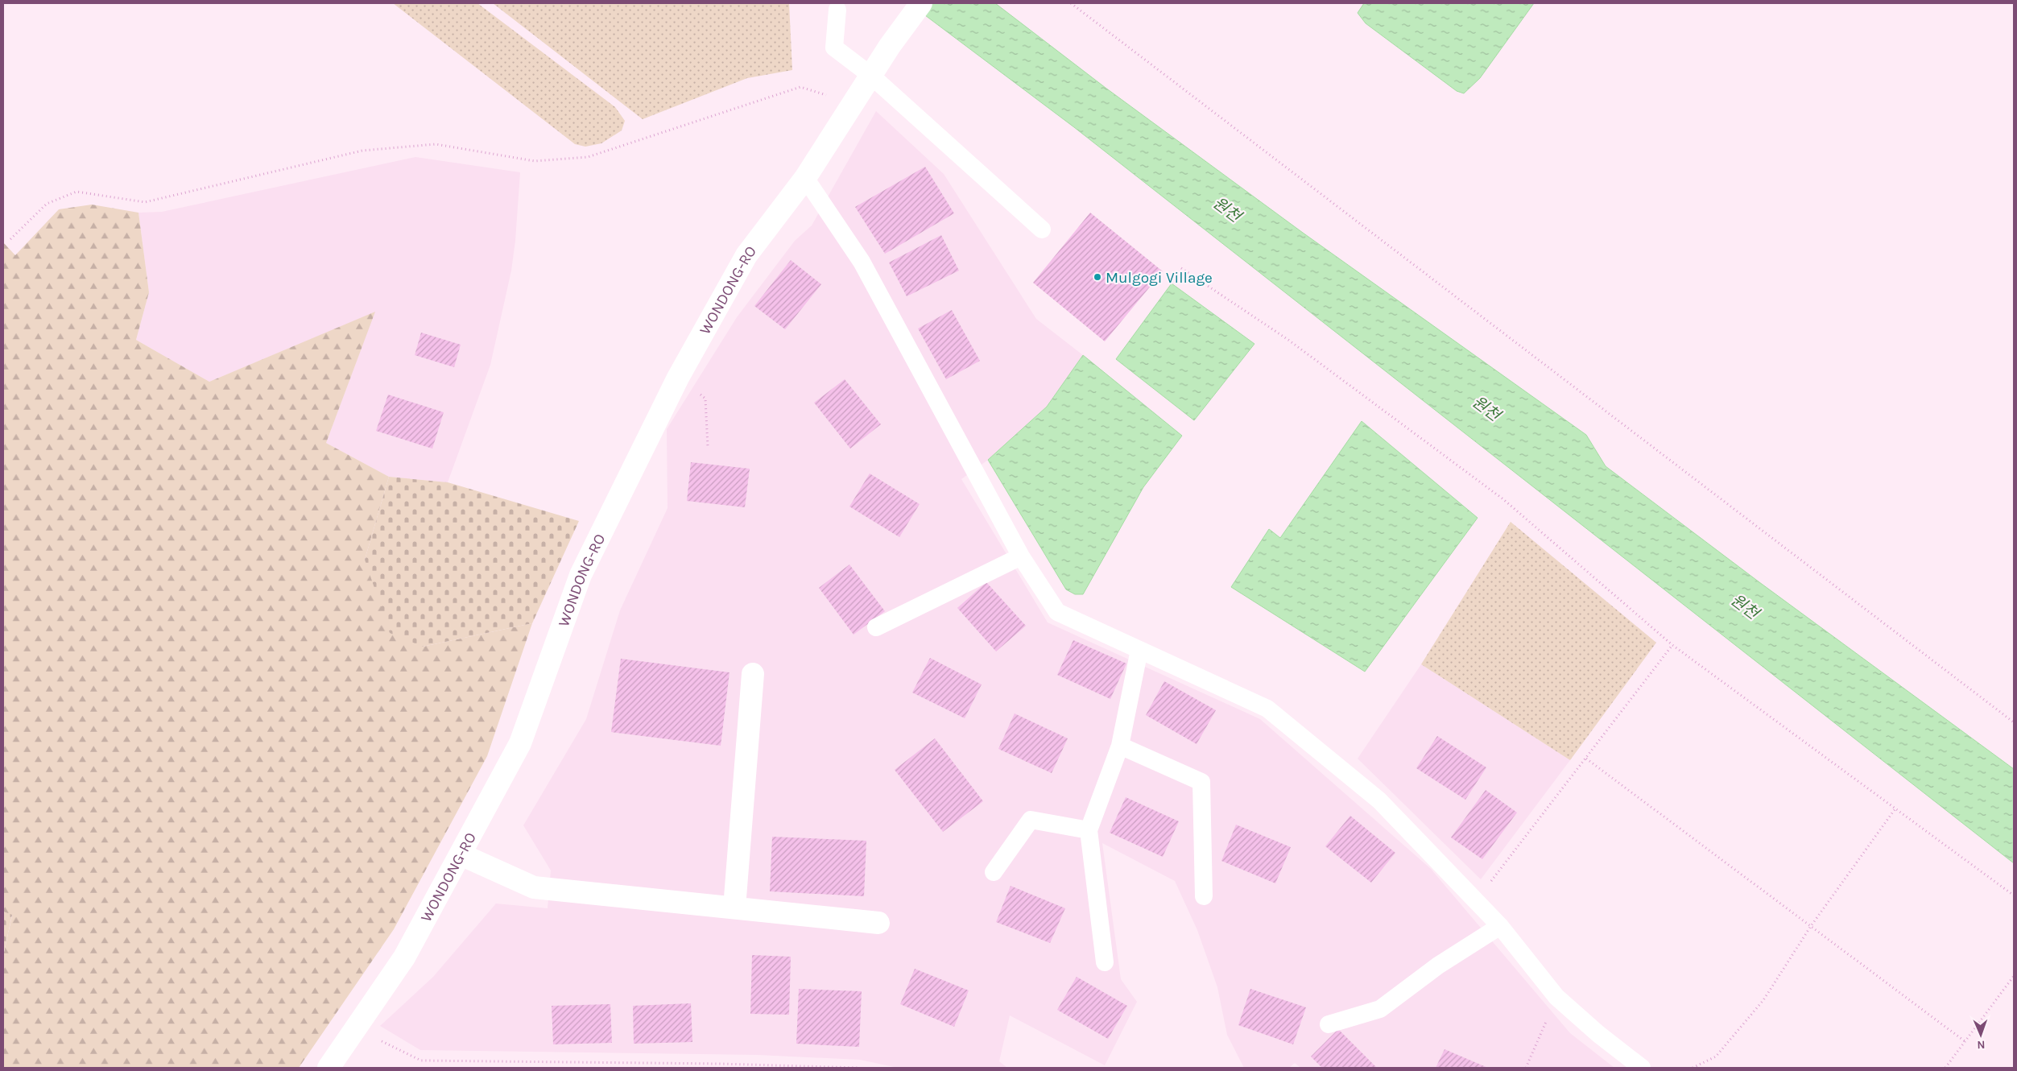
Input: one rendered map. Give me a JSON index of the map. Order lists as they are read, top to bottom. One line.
{"streets":{"street":["WONDONG-RO"]},"water":["원천"],"places":["Mulgogi Village"],"north":"bottom"}
